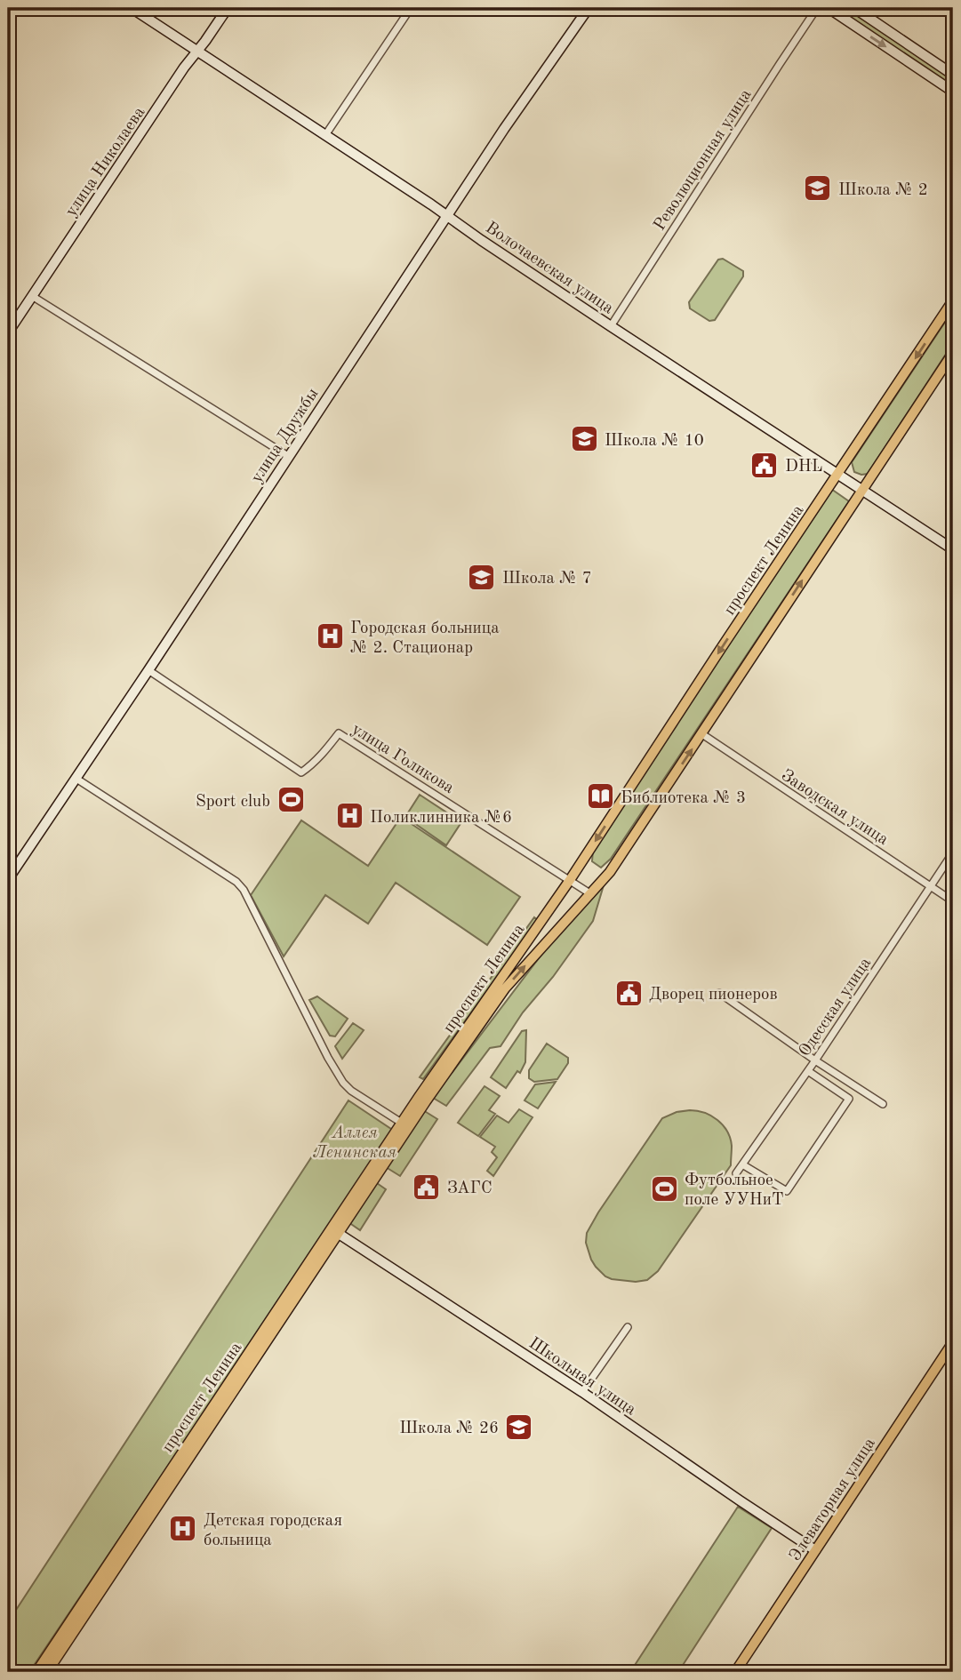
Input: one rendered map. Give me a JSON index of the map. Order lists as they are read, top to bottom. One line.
{"streets":{"main road":["проспект Ленина","Элеваторная улица"],"street":["Революционная улица","улица Николаева","Волочаевская улица","улица Дружбы","улица Голикова","Заводская улица","Одесская улица","Школьная улица"]},"crossings":[["Революционная улица","Волочаевская улица"],["улица Николаева","Волочаевская улица"],["Волочаевская улица","улица Дружбы"],["Волочаевская улица","проспект Ленина"],["улица Дружбы","улица Голикова"],["проспект Ленина","улица Голикова"],["проспект Ленина","Заводская улица"],["проспект Ленина","Школьная улица"],["Заводская улица","Одесская улица"],["Школьная улица","Элеваторная улица"]],"parks":["Аллея Ленинская"],"places":{"school or university":["Школа № 2","Школа № 10","Школа № 7","Школа № 26"],"public building":["DHL","Дворец пионеров","ЗАГС"],"hospital":["Городская больница № 2. Стационар","Поликлинника №6","Детская городская больница"],"library":["Библиотека № 3"],"sports":["Sport club","Футбольное поле УУНиТ"]}}
